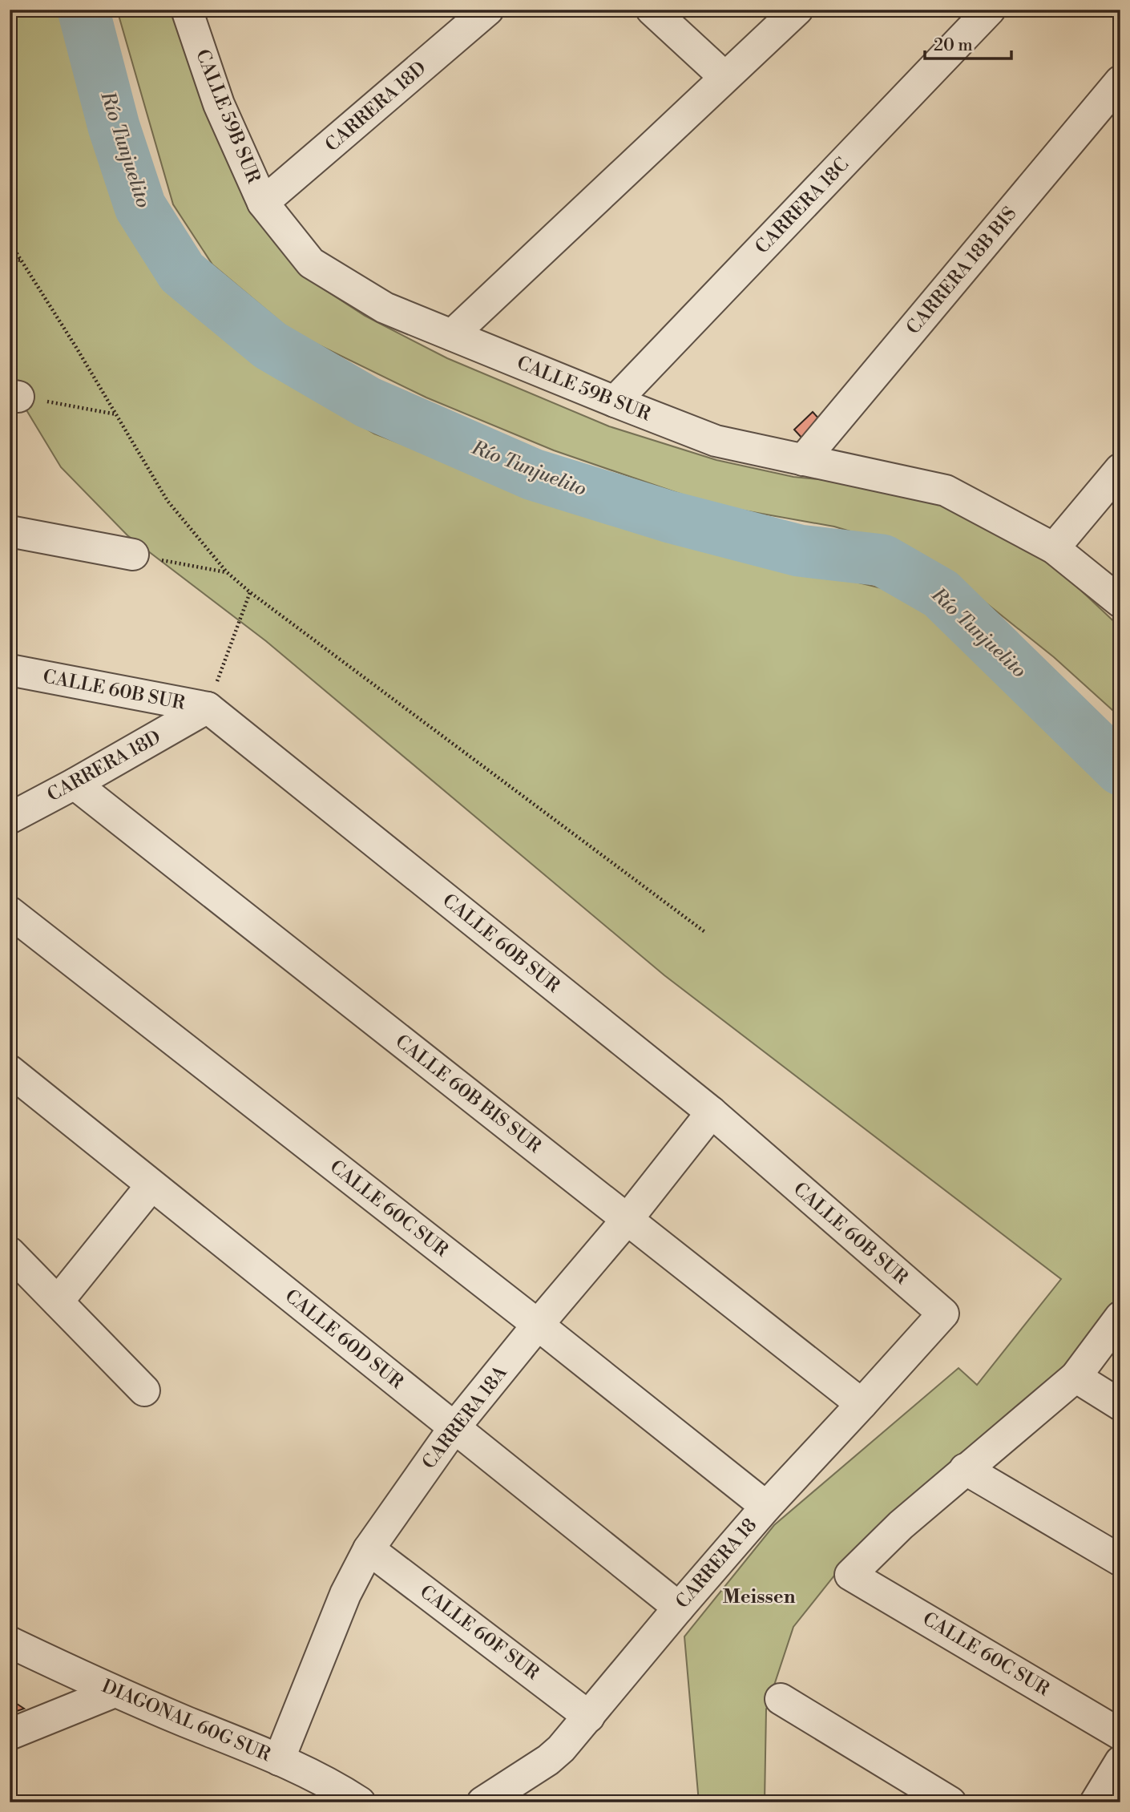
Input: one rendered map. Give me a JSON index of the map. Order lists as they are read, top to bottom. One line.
{"streets":{"street":["CARRERA 18D","CALLE 59B SUR","CARRERA 18C","CARRERA 18B BIS","CALLE 60B SUR","CALLE 60B BIS SUR","CALLE 60C SUR","CALLE 60D SUR","CARRERA 18A","CARRERA 18","CALLE 60F SUR","DIAGONAL 60G SUR"]},"crossings":[["CARRERA 18D","CALLE 59B SUR"],["CARRERA 18D","CALLE 60B SUR"],["CARRERA 18D","CALLE 60B BIS SUR"],["CALLE 59B SUR","CARRERA 18C"],["CALLE 59B SUR","CARRERA 18B BIS"],["CALLE 60B SUR","CARRERA 18A"],["CALLE 60B SUR","CARRERA 18"],["CALLE 60B BIS SUR","CARRERA 18A"],["CALLE 60B BIS SUR","CARRERA 18"],["CALLE 60C SUR","CARRERA 18A"],["CALLE 60C SUR","CARRERA 18"],["CALLE 60D SUR","CARRERA 18A"],["CALLE 60D SUR","CARRERA 18"],["CARRERA 18A","CALLE 60F SUR"],["CARRERA 18A","DIAGONAL 60G SUR"],["CARRERA 18","CALLE 60F SUR"]],"districts":["Meissen"],"water":["Río Tunjuelito"],"scale_bar":"20 m"}
